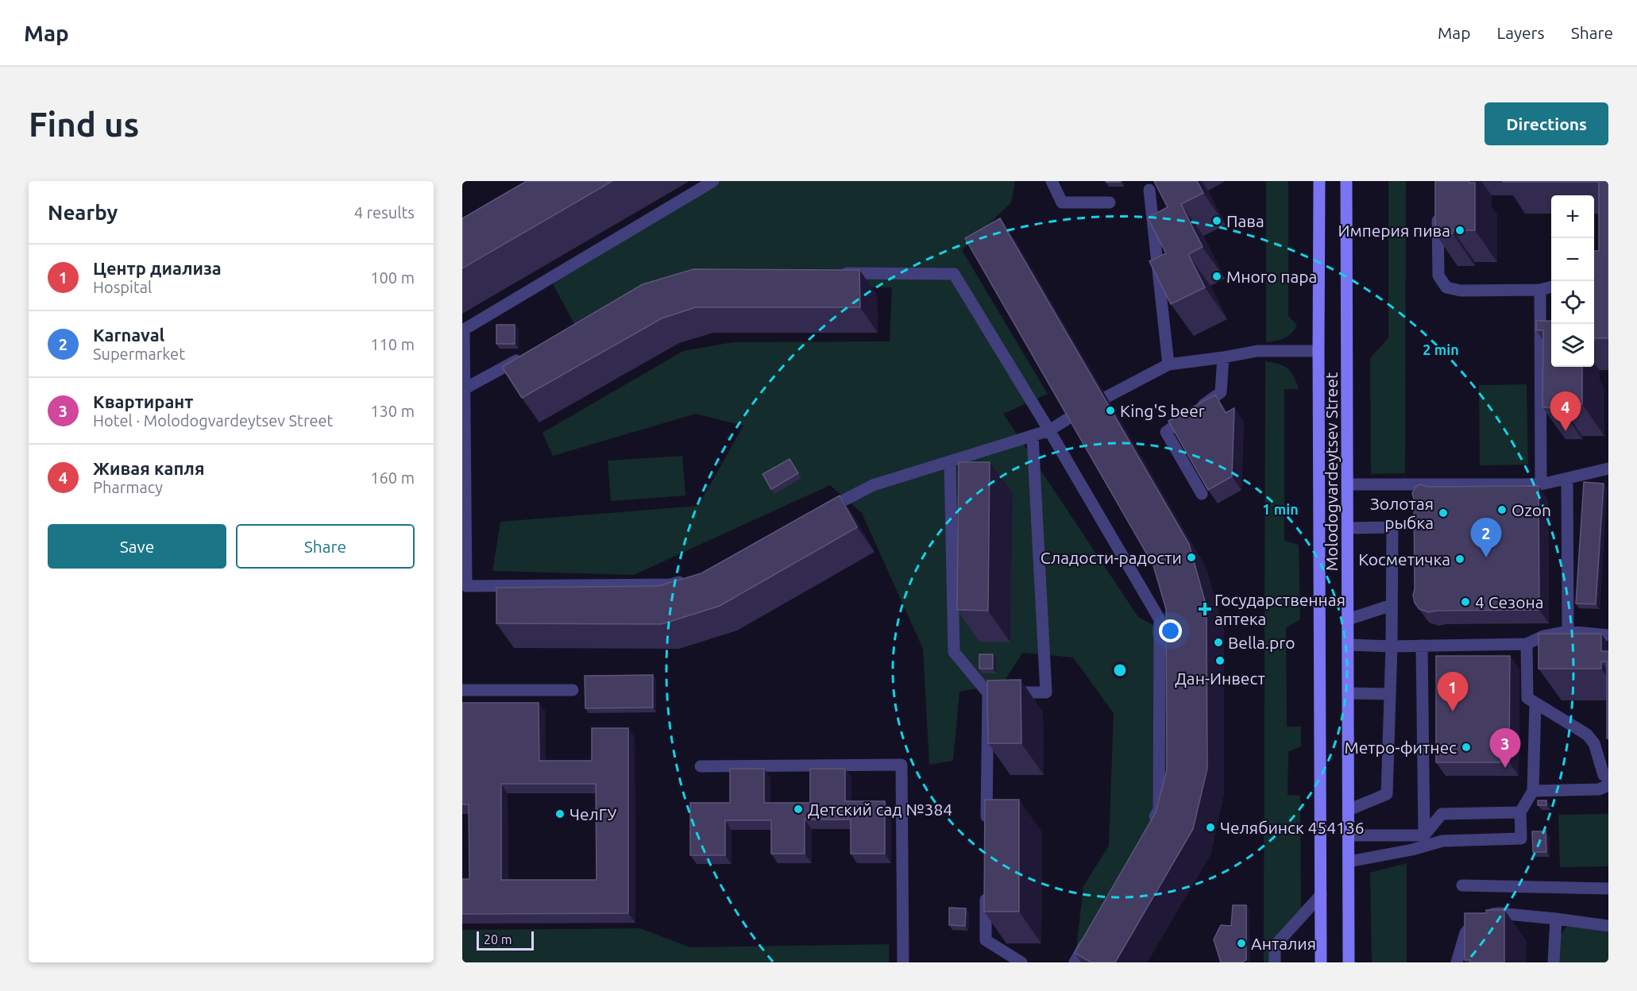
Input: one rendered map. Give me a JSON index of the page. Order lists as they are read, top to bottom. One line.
{"streets":{"main road":["Molodogvardeytsev Street"]},"places":{"other":["Пава","Империя пива","Много пара","King'S beer","Ozon","Золотая рыбка","Сладости-радости","Косметичка","4 Сезона","Bella.pro","Дан-Инвест","Метро-фитнес","Детский сад №384","ЧелГУ","Челябинск 454136","Анталия"],"health":["Государственная аптека"]},"scale_bar":"20 m","page":{"header":"Map","nav":["Map","Layers","Share"],"buttons":["Directions",["Save","Share"]],"title":"Find us","heading":["Nearby","4 results"],"map_buttons":["+","−"],"list":[{"mark":"1","name":"Центр диализа","note":"Hospital","value":"100 m"},{"mark":"2","name":"Karnaval","note":"Supermarket","value":"110 m"},{"mark":"3","name":"Квартирант","note":"Hotel · Molodogvardeytsev Street","value":"130 m"},{"mark":"4","name":"Живая капля","note":"Pharmacy","value":"160 m"}],"pins":["4","2","1","3"],"scale":"20 m"},"rings":["2 min","1 min"]}
